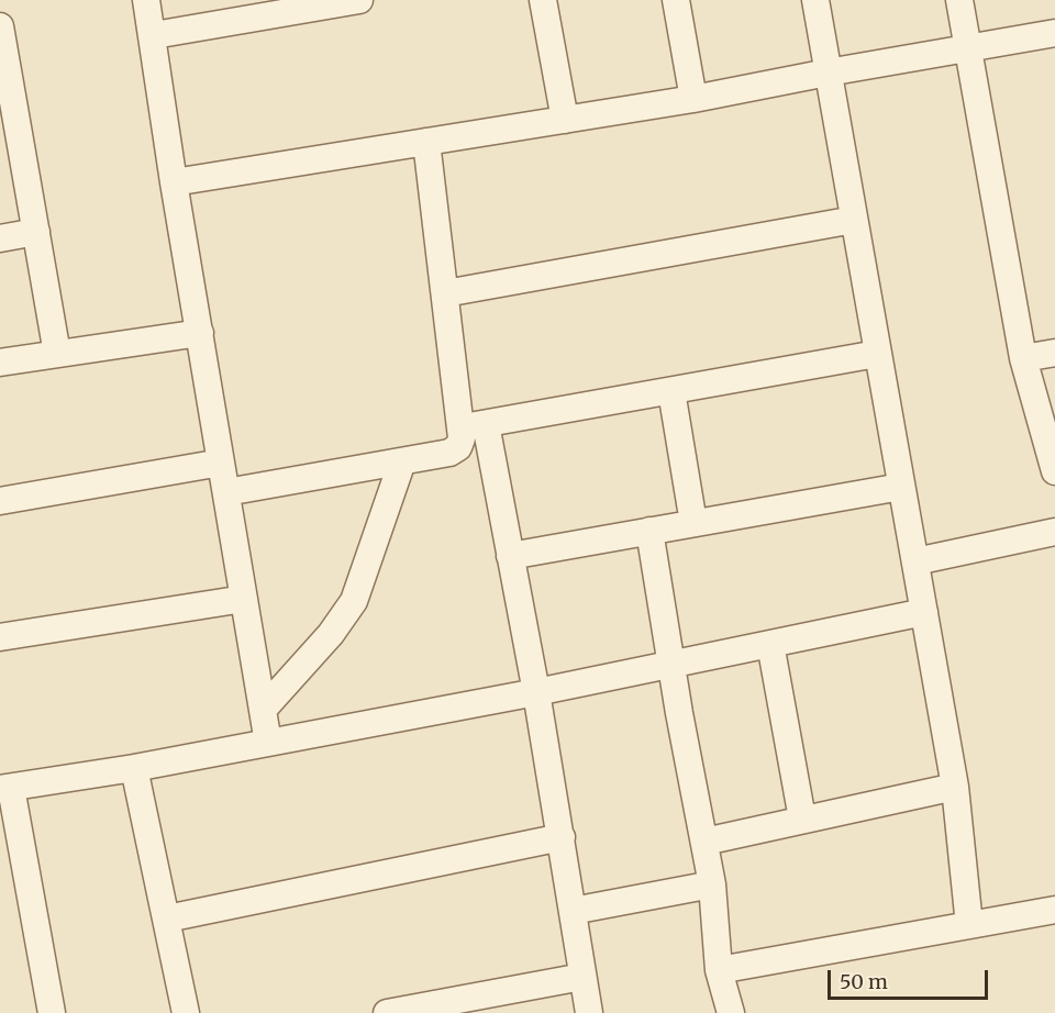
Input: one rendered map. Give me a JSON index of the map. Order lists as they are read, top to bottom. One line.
{"scale_bar":"50 m"}
